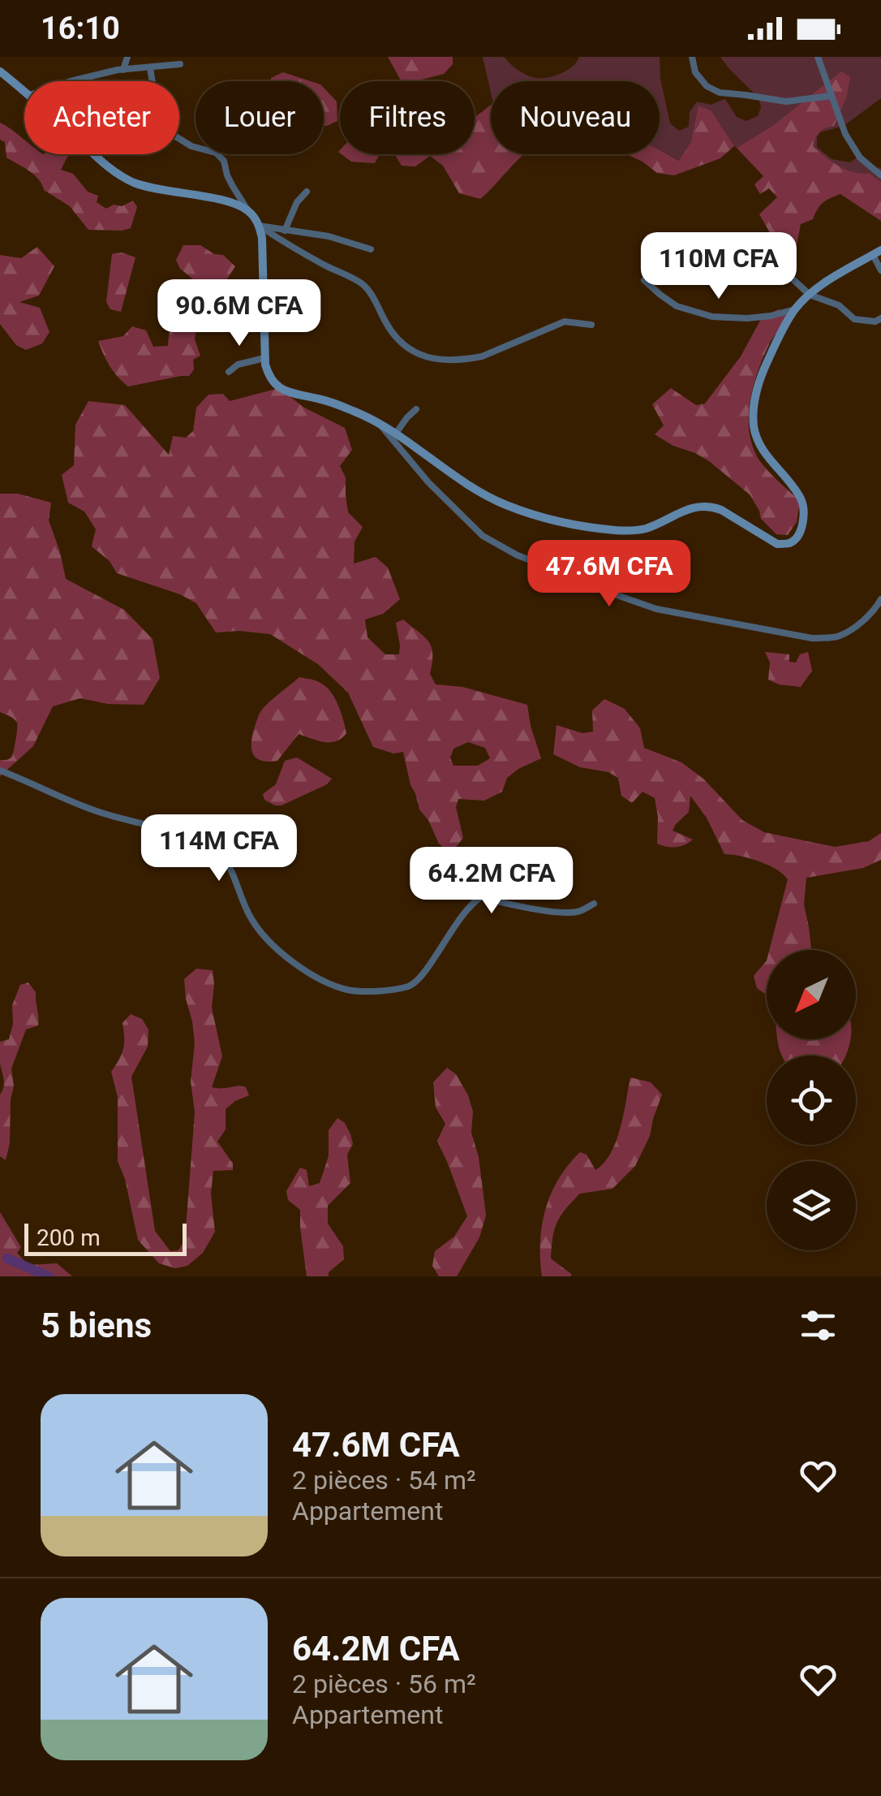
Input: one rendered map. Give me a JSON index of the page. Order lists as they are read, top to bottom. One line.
{"scale_bar":"200 m","north":"bottom left","page":{"status":"16:10","chip":["Acheter","Louer","Filtres","Nouveau"],"price":["110M CFA","90.6M CFA","47.6M CFA","114M CFA","64.2M CFA"],"scale":"200 m","heading":"5 biens","list":[{"name":"47.6M CFA","note":"2 pièces · 54 m² · Appartement"},{"name":"64.2M CFA","note":"2 pièces · 56 m² · Appartement"}]}}
